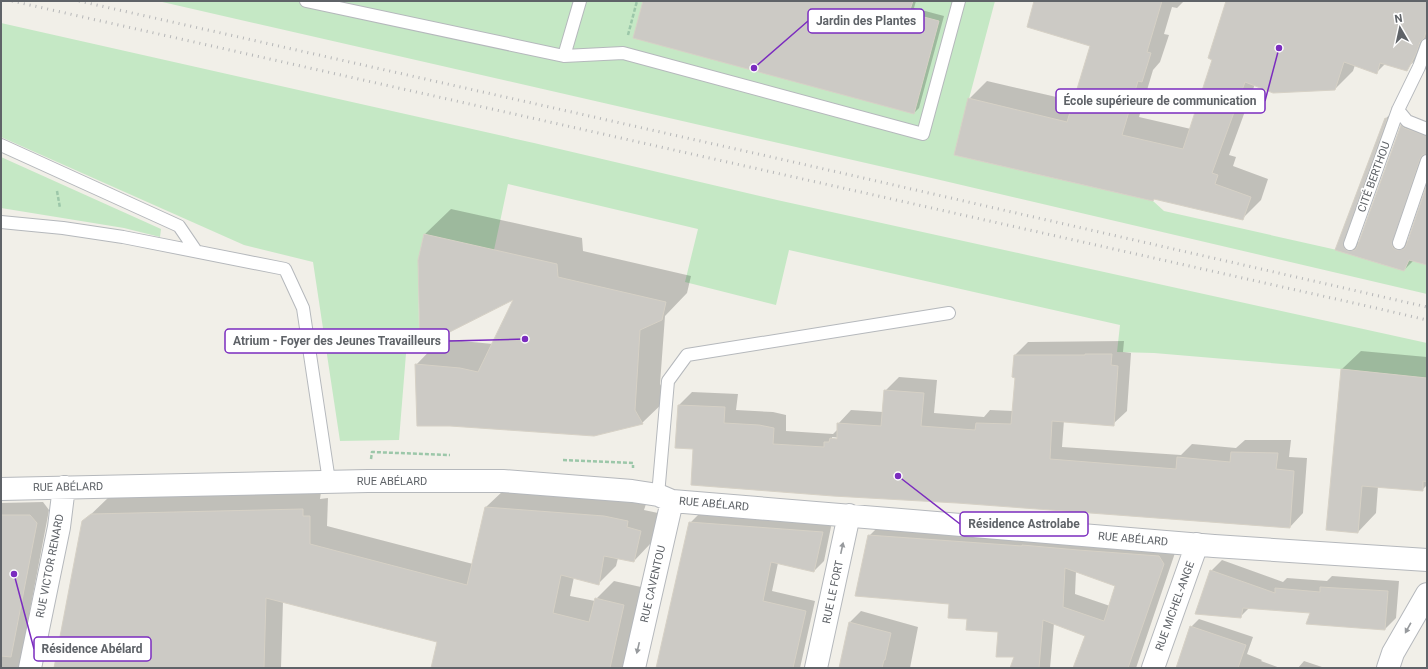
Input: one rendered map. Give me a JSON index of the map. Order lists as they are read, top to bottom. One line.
{"streets":{"street":["RUE ABÉLARD","RUE VICTOR RENARD","RUE CAVENTOU","RUE LE FORT","RUE MICHEL-ANGE"],"lane":["CITÉ BERTHOU"]},"crossings":[["RUE ABÉLARD","RUE VICTOR RENARD"],["RUE ABÉLARD","RUE CAVENTOU"],["RUE ABÉLARD","RUE LE FORT"],["RUE ABÉLARD","RUE MICHEL-ANGE"]],"one_way":["RUE CAVENTOU","RUE LE FORT"],"places":["École supérieure de communication","Jardin des Plantes","Atrium - Foyer des Jeunes Travailleurs","Résidence Astrolabe","Résidence Abélard"],"north":"top"}
